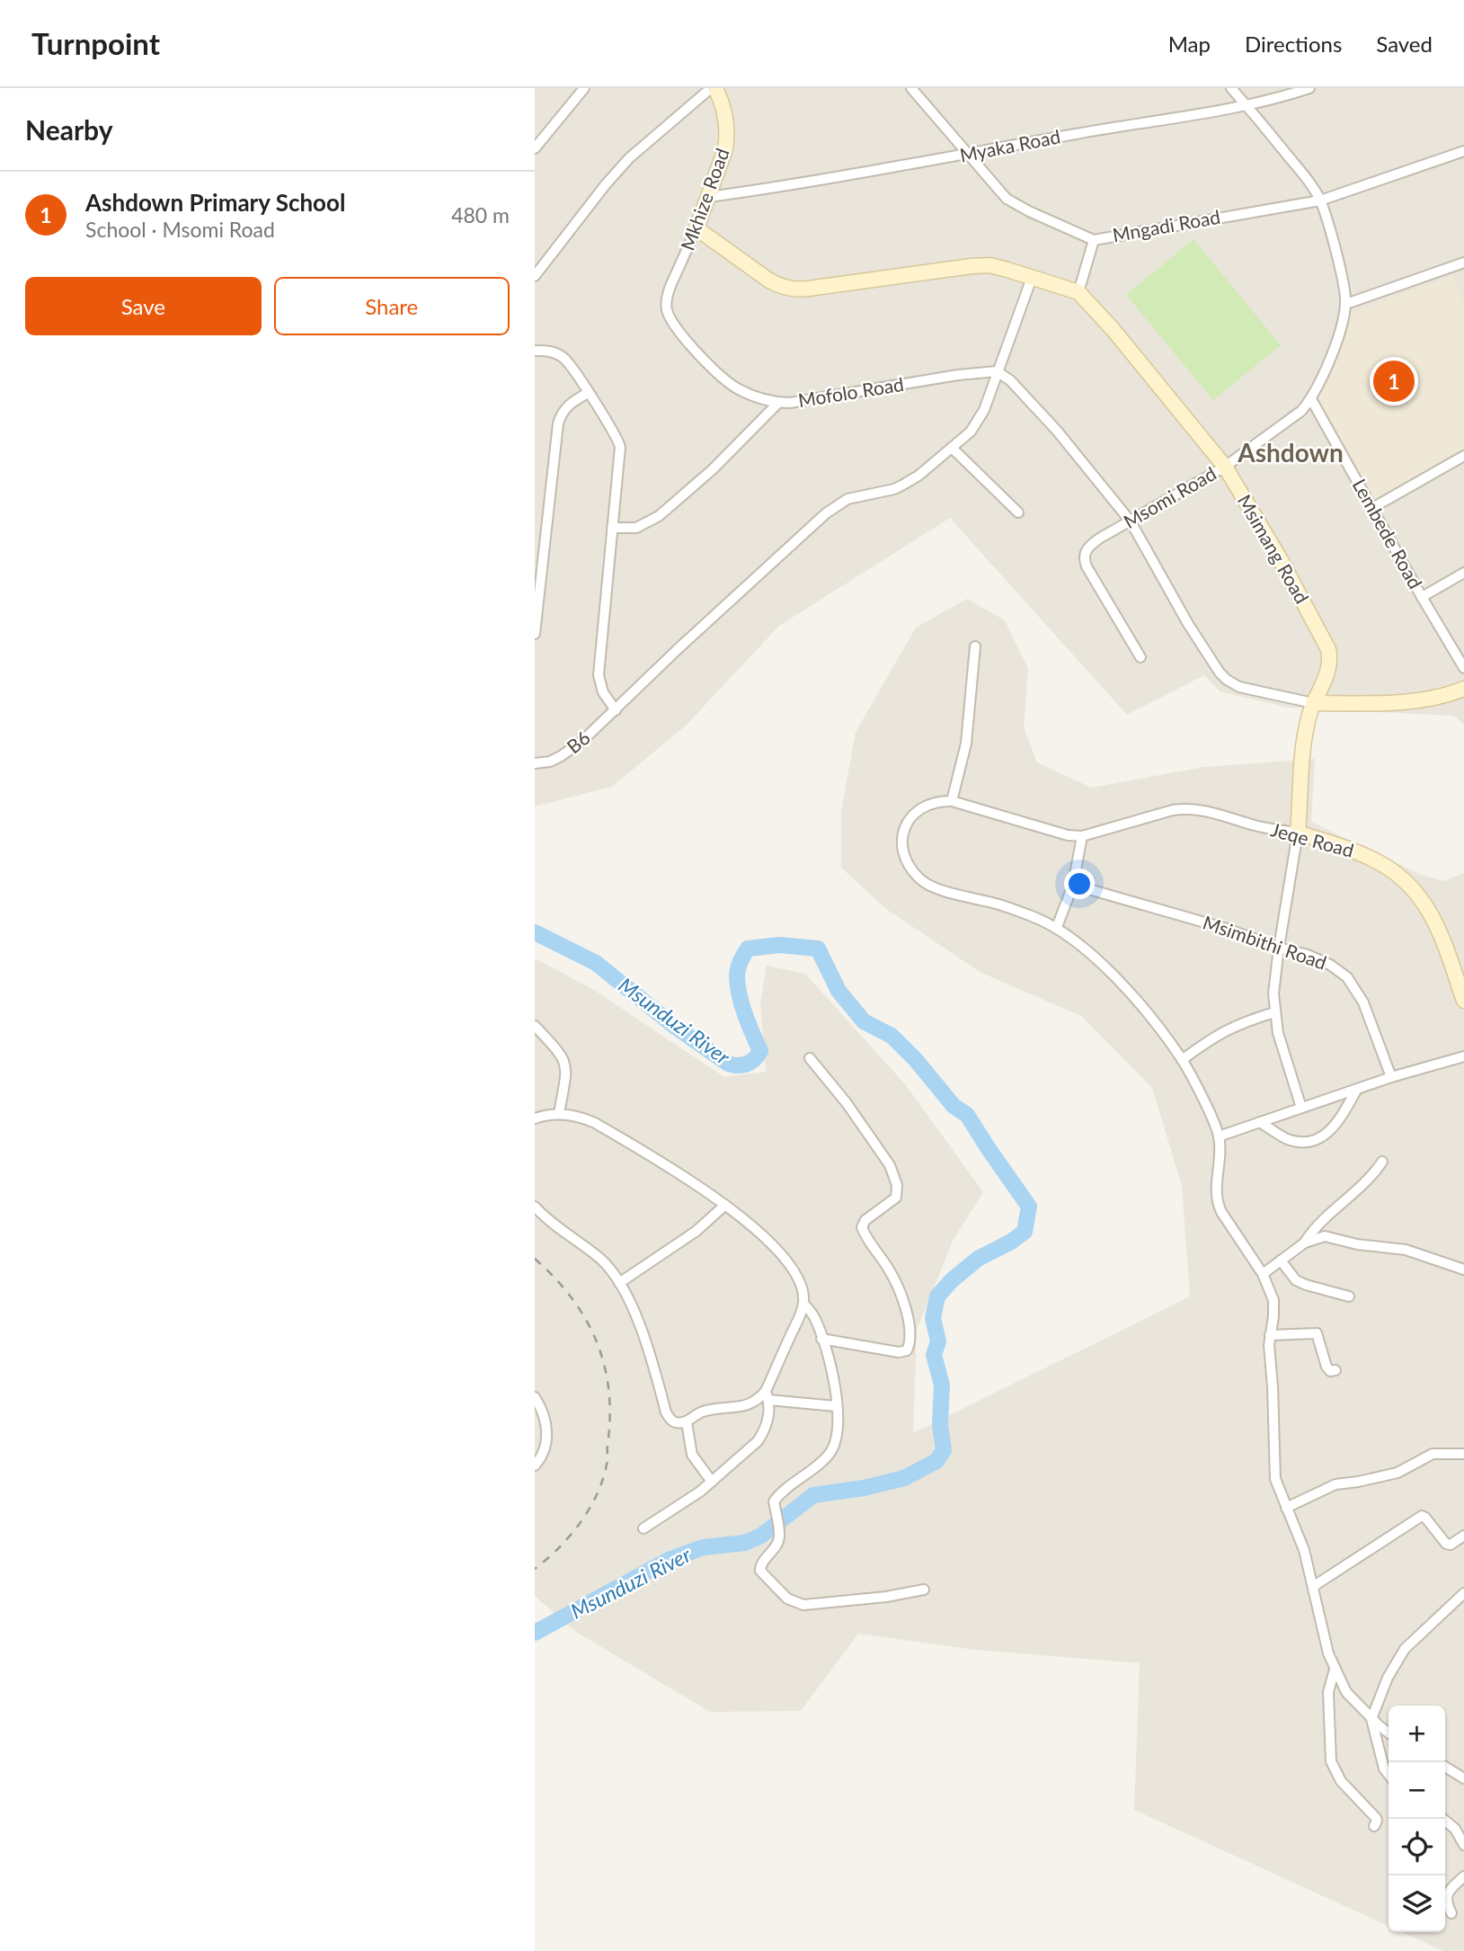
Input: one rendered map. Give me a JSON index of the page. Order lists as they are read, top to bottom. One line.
{"streets":{"street":["Myaka Road","Mkhize Road","Mngadi Road","Mofolo Road","Msomi Road","Lembede Road","Msimang Road","B6","Jeqe Road","Msimbithi Road"]},"crossings":[["Myaka Road","Mkhize Road"],["Myaka Road","Msomi Road"],["Mkhize Road","Mofolo Road"],["Mngadi Road","Msomi Road"],["Mngadi Road","Msimang Road"],["Mofolo Road","B6"],["Msomi Road","Lembede Road"],["Msomi Road","Msimang Road"],["Msimang Road","Jeqe Road"]],"districts":["Ashdown"],"water":["Msunduzi River"],"page":{"header":"Turnpoint","nav":["Map","Directions","Saved"],"heading":"Nearby","list":[{"mark":"1","name":"Ashdown Primary School","note":"School · Msomi Road","value":"480 m"}],"buttons":["Save","Share"],"pins":"1","map_buttons":["+","−"]}}
